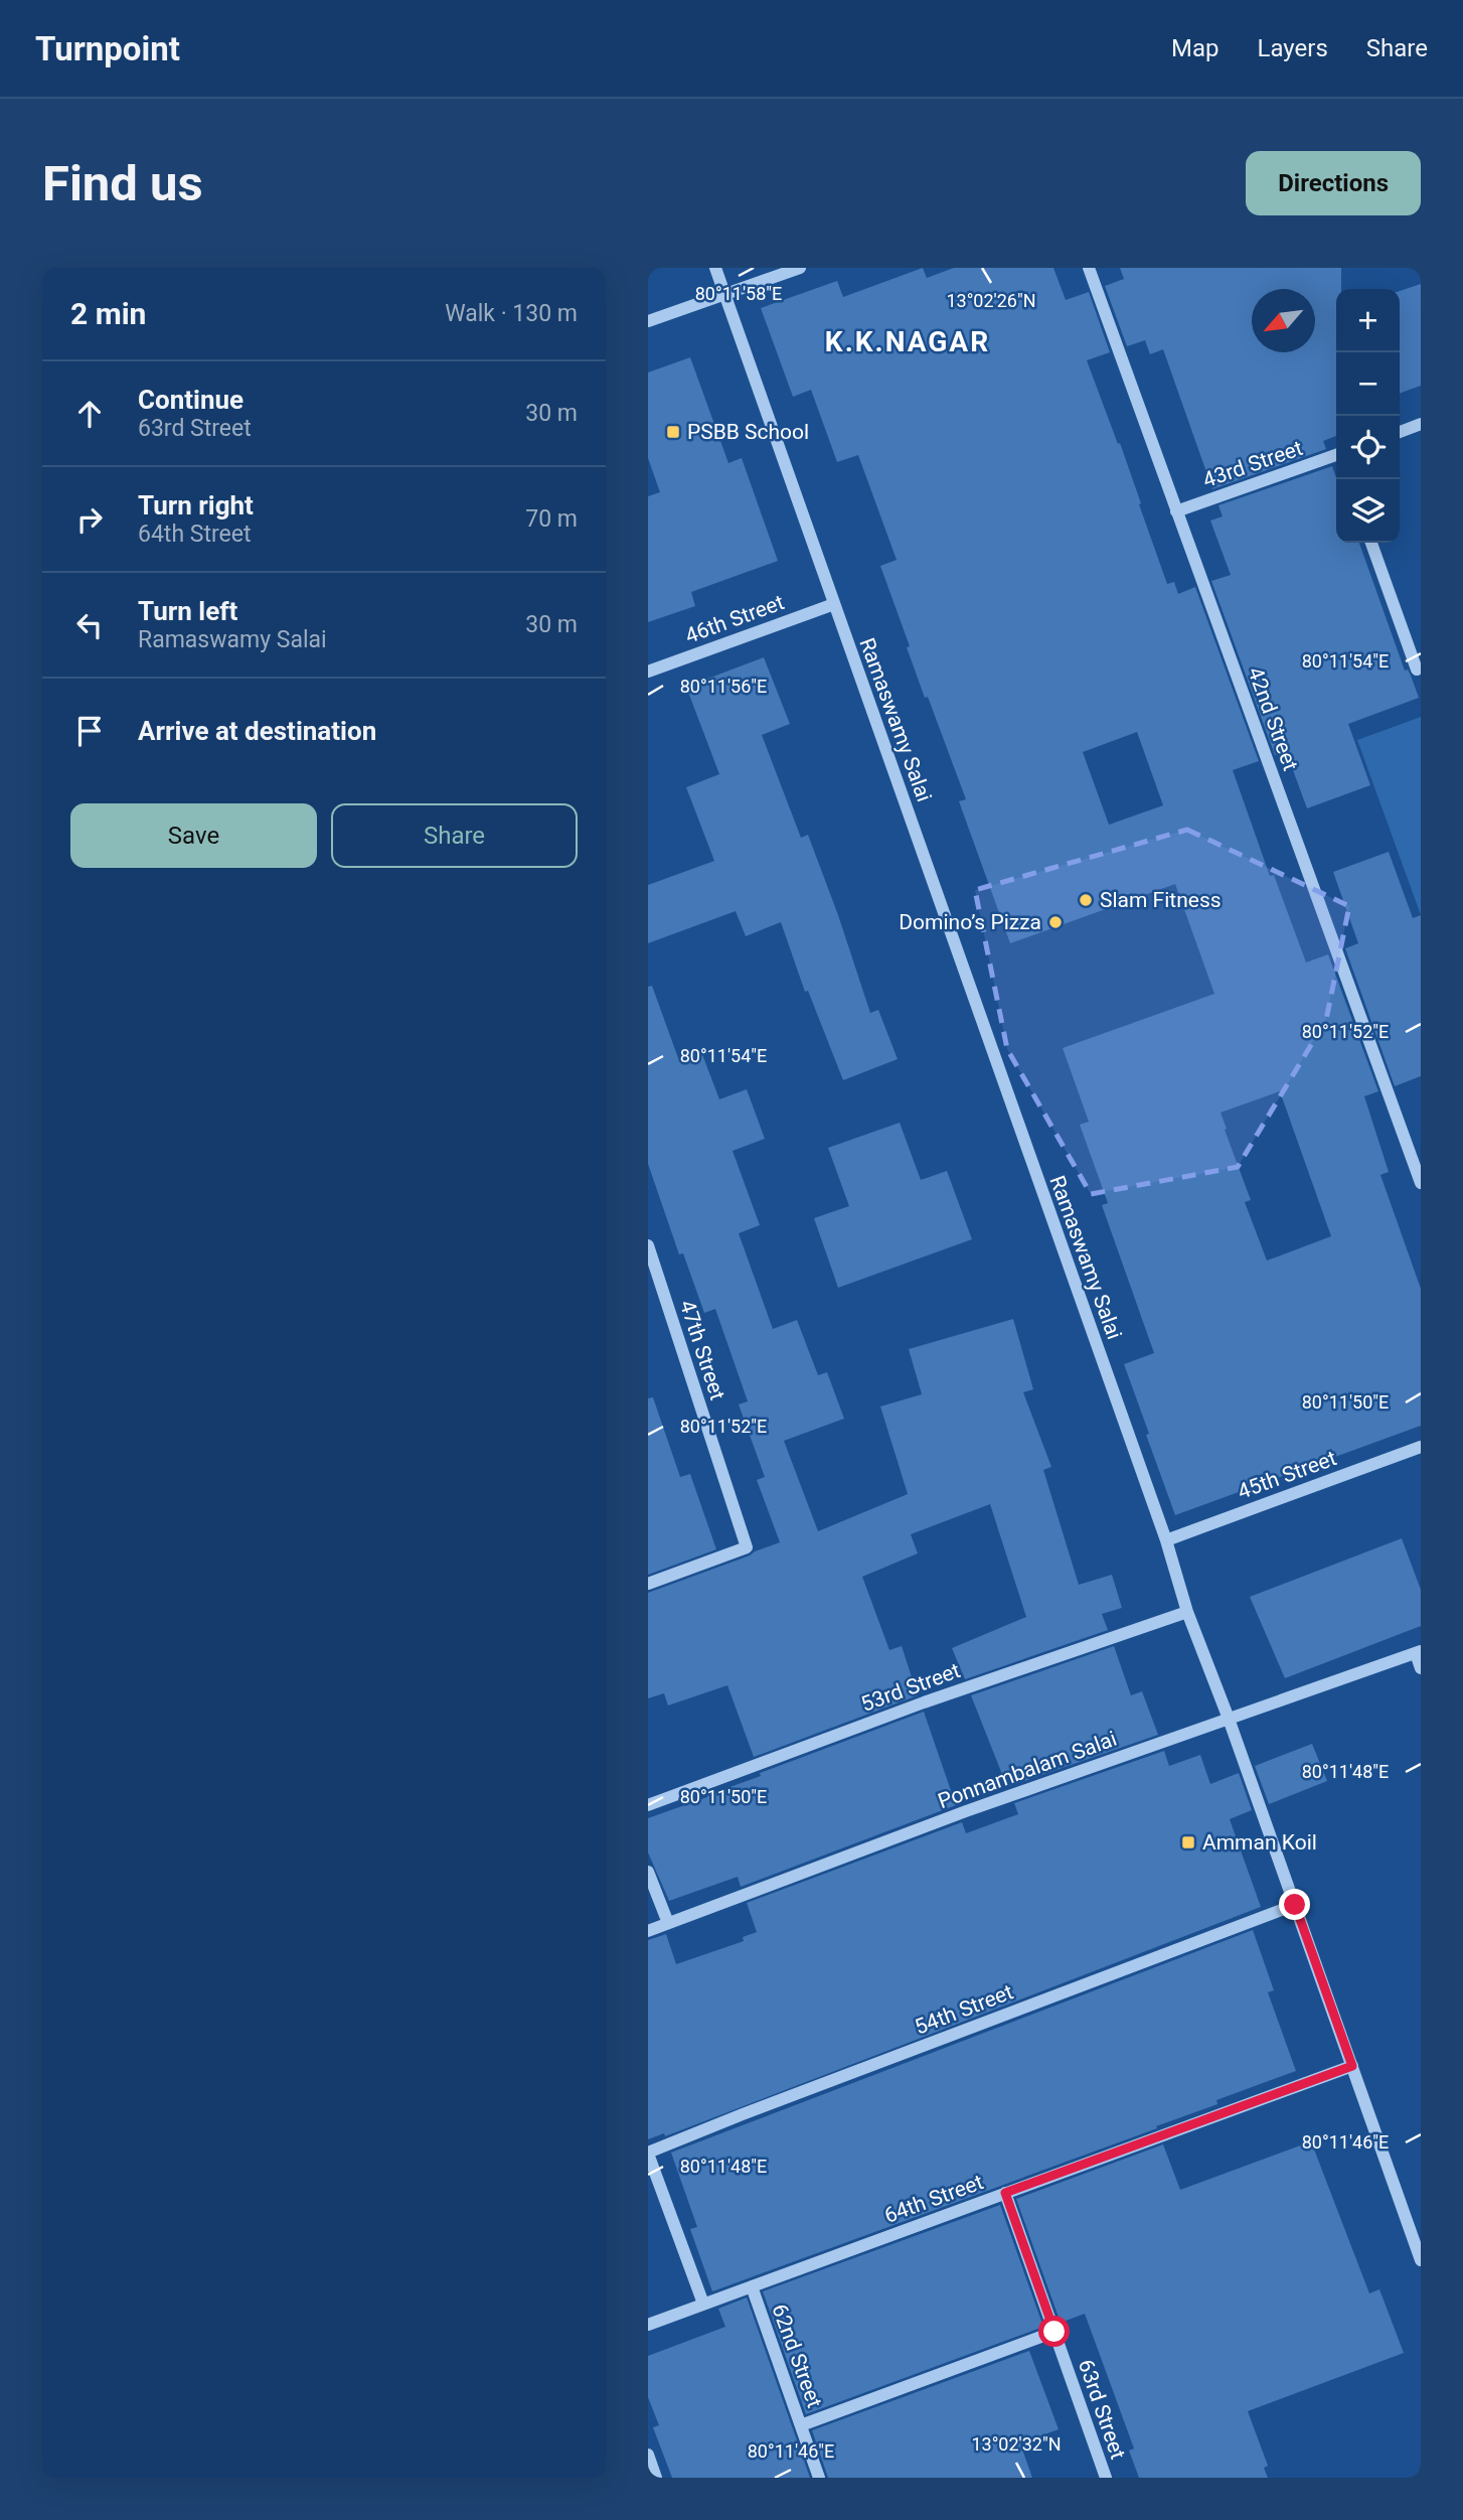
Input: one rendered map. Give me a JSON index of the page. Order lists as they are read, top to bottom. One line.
{"streets":{"street":["43rd Street","46th Street","42nd Street","Ramaswamy Salai","47th Street","45th Street","53rd Street","Ponnambalam Salai","54th Street","64th Street","62nd Street","63rd Street"]},"crossings":[["43rd Street","42nd Street"],["46th Street","Ramaswamy Salai"],["Ramaswamy Salai","45th Street"],["Ramaswamy Salai","53rd Street"],["Ramaswamy Salai","Ponnambalam Salai"],["Ramaswamy Salai","54th Street"],["Ramaswamy Salai","64th Street"],["64th Street","62nd Street"],["64th Street","63rd Street"]],"districts":["K.K.NAGAR"],"places":{"transit":["PSBB School","Amman Koil"],"other":["Slam Fitness","Domino’s Pizza"]},"north":"bottom left","page":{"header":"Turnpoint","nav":["Map","Layers","Share"],"buttons":["Directions",["Save","Share"]],"title":"Find us","heading":["2 min","Walk · 130 m"],"map_buttons":["+","−"],"list":[["Continue","63rd Street","30 m"],["Turn right","64th Street","70 m"],["Turn left","Ramaswamy Salai","30 m"],"Arrive at destination"]},"coordinates":["80°11'58\"E","13°02'26\"N","80°11'54\"E","80°11'56\"E","80°11'52\"E","80°11'50\"E","80°11'48\"E","80°11'46\"E","13°02'32\"N"]}
